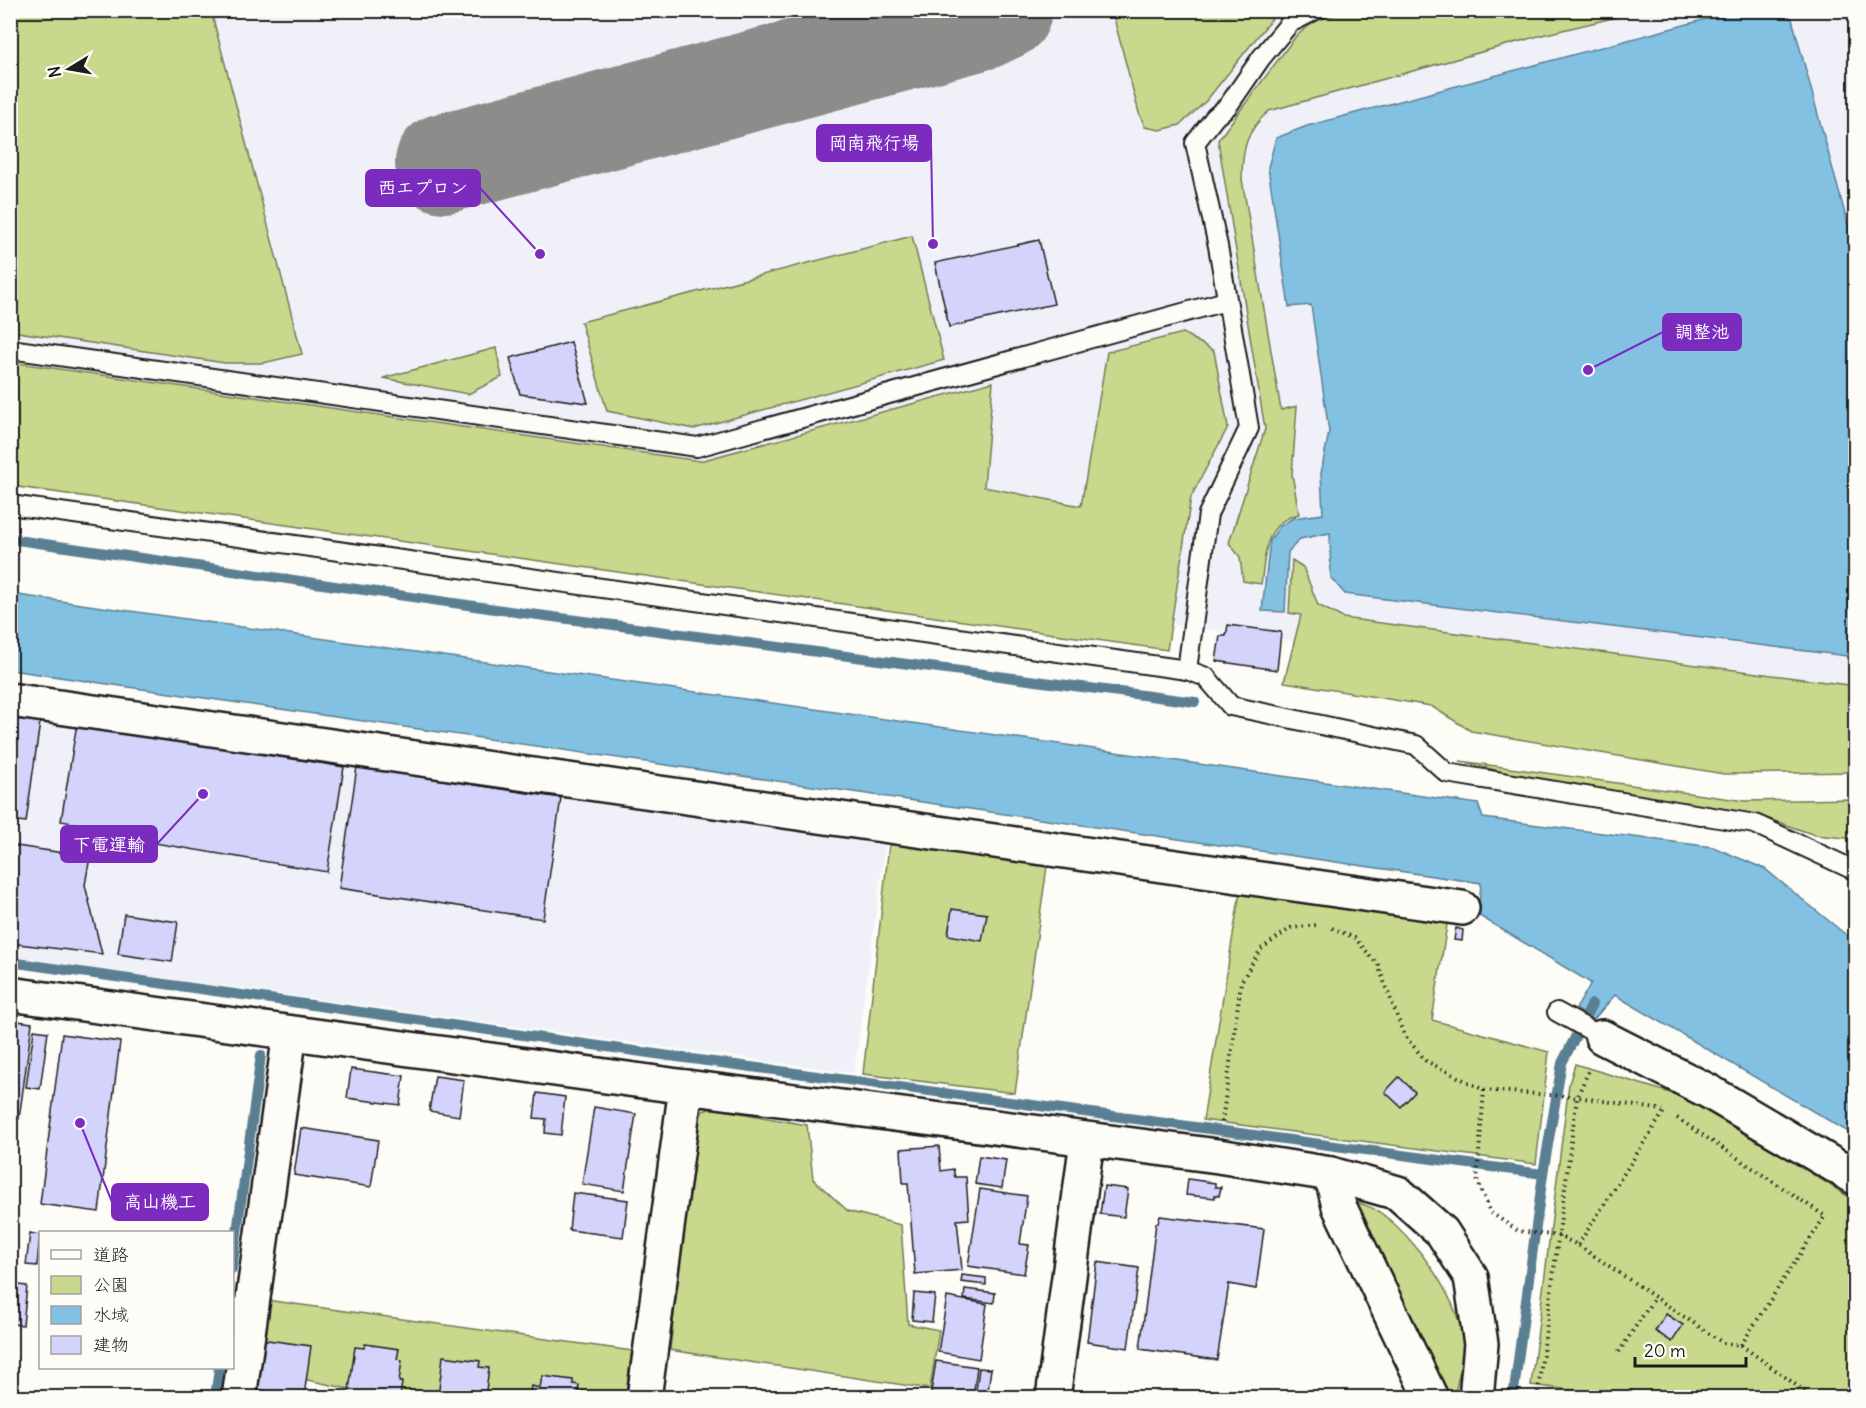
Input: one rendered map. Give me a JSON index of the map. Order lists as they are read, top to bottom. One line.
{"places":["岡南飛行場","西エプロン","調整池","下電運輸","高山機工"],"legend":["道路","公園","水域","建物"],"scale_bar":"20 m","north":"left"}
